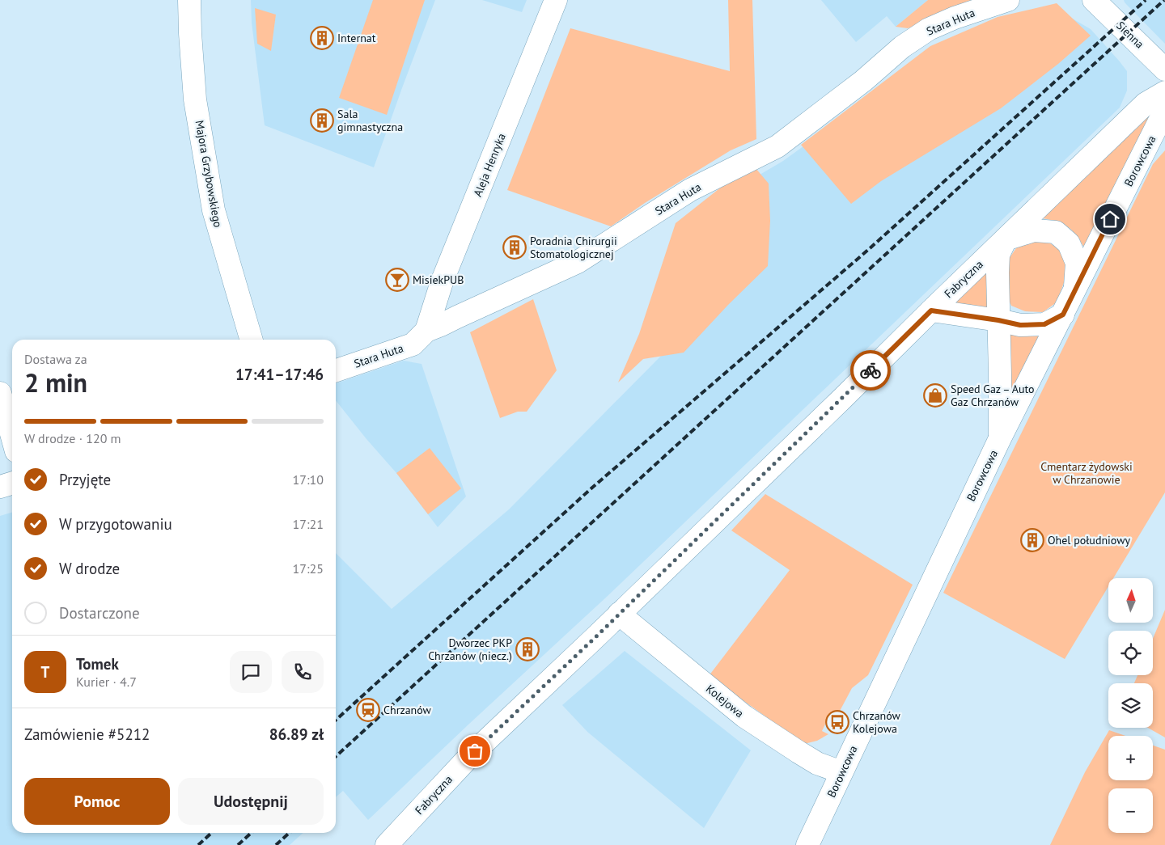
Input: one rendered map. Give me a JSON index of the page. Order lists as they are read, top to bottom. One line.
{"streets":{"street":["Stara Huta","Sienna","Borowcowa","Aleja Henryka","Majora Grzybowskiego","Fabryczna","Kolejowa"]},"crossings":[["Stara Huta","Aleja Henryka"],["Borowcowa","Fabryczna"],["Borowcowa","Kolejowa"],["Fabryczna","Kolejowa"]],"parks":["Cmentarz żydowski w Chrzanowie"],"places":{"building":["Internat","Sala gimnastyczna","Poradnia Chirurgii Stomatologicznej","Ohel południowy","Dworzec PKP Chrzanów (niecz.)"],"bar":["MisiekPUB"],"shop":["Speed Gaz – Auto Gaz Chrzanów"],"station":["Chrzanów"],"bus stop":["Chrzanów Kolejowa"]},"north":"top","page":{"heading":["2 min","Dostawa za","17:41–17:46"],"panel":["Tomek","Kurier · 4.7","Zamówienie #5212","86.89 zł"],"bar":"W drodze · 120 m","list":[["Przyjęte","17:10"],["W przygotowaniu","17:21"],["W drodze","17:25"],"Dostarczone"],"map_buttons":["+","−"],"round":"T","buttons":["Pomoc","Udostępnij"]}}
